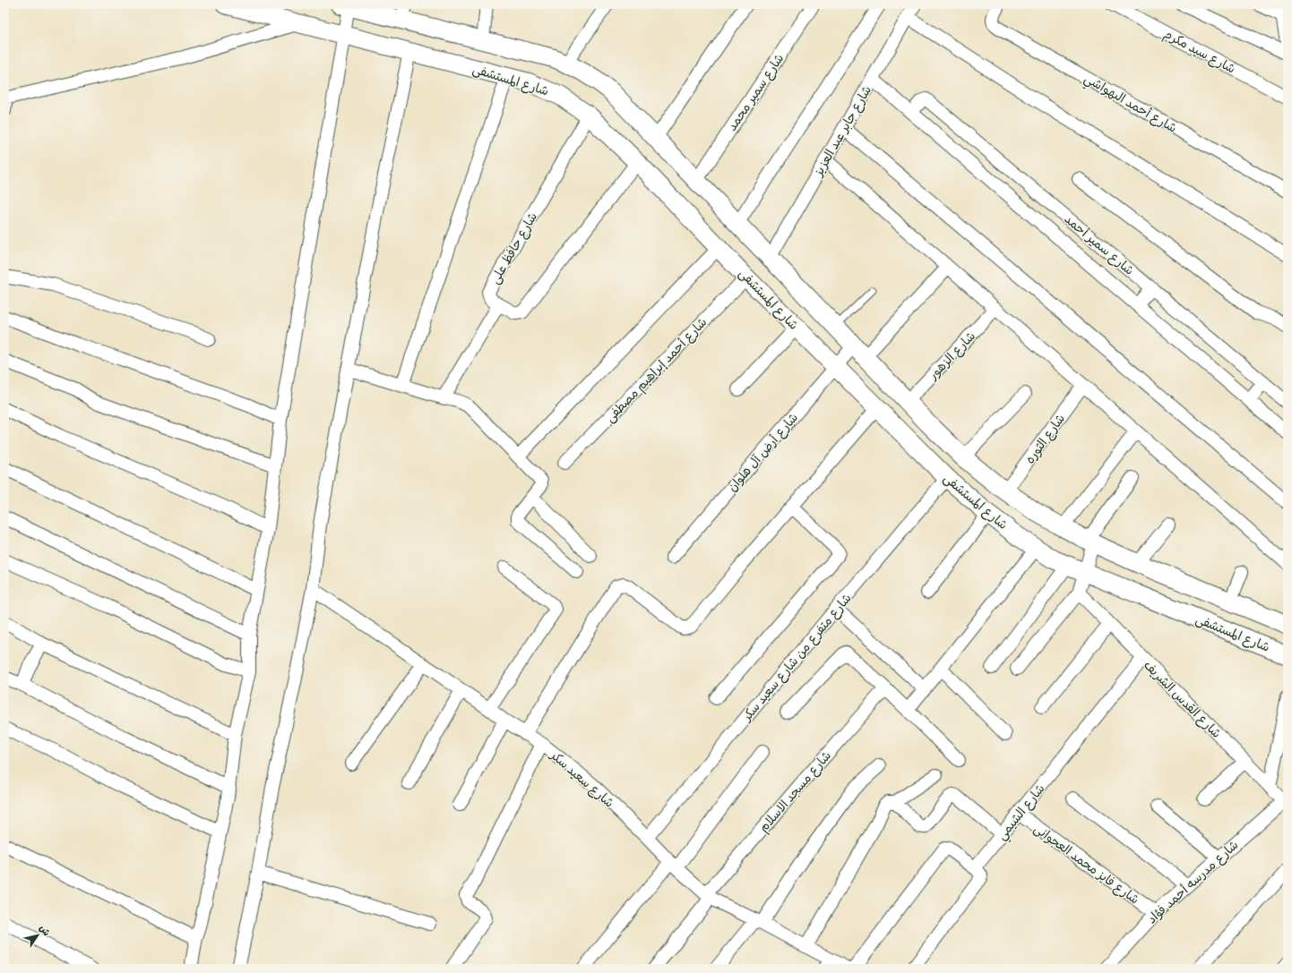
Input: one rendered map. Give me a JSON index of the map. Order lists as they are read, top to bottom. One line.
{"streets":{"street":["شارع سيد مكرم","شارع المستشفى","شارع سمير محمد","شارع أحمد البهواشي","شارع جابر عبد العزيز","شارع سمير أحمد","شارع حافظ على","شارع الزهور","شارع أحمد إبراهيم مصطفى","شارع الثوره","شارع أرض آل هلوان","شارع متفرع من شارع سعيد سكر","شارع القدس الشريف","شارع سعيد سكر","شارع مسجد الاسلام","شارع الشيمي","شارع فايز محمد العجوانى","شارع مدرسه أحمد فؤاد"]},"crossings":[["شارع المستشفى","شارع سمير محمد"],["شارع المستشفى","شارع جابر عبد العزيز"],["شارع المستشفى","شارع حافظ على"],["شارع المستشفى","شارع الزهور"],["شارع المستشفى","شارع أحمد إبراهيم مصطفى"],["شارع المستشفى","شارع الثوره"],["شارع المستشفى","شارع أرض آل هلوان"],["شارع المستشفى","شارع متفرع من شارع سعيد سكر"],["شارع متفرع من شارع سعيد سكر","شارع سعيد سكر"],["شارع القدس الشريف","شارع الشيمي"],["شارع القدس الشريف","شارع مدرسه أحمد فؤاد"],["شارع سعيد سكر","شارع مسجد الاسلام"],["شارع الشيمي","شارع فايز محمد العجوانى"],["شارع فايز محمد العجوانى","شارع مدرسه أحمد فؤاد"]],"north":"top right"}
